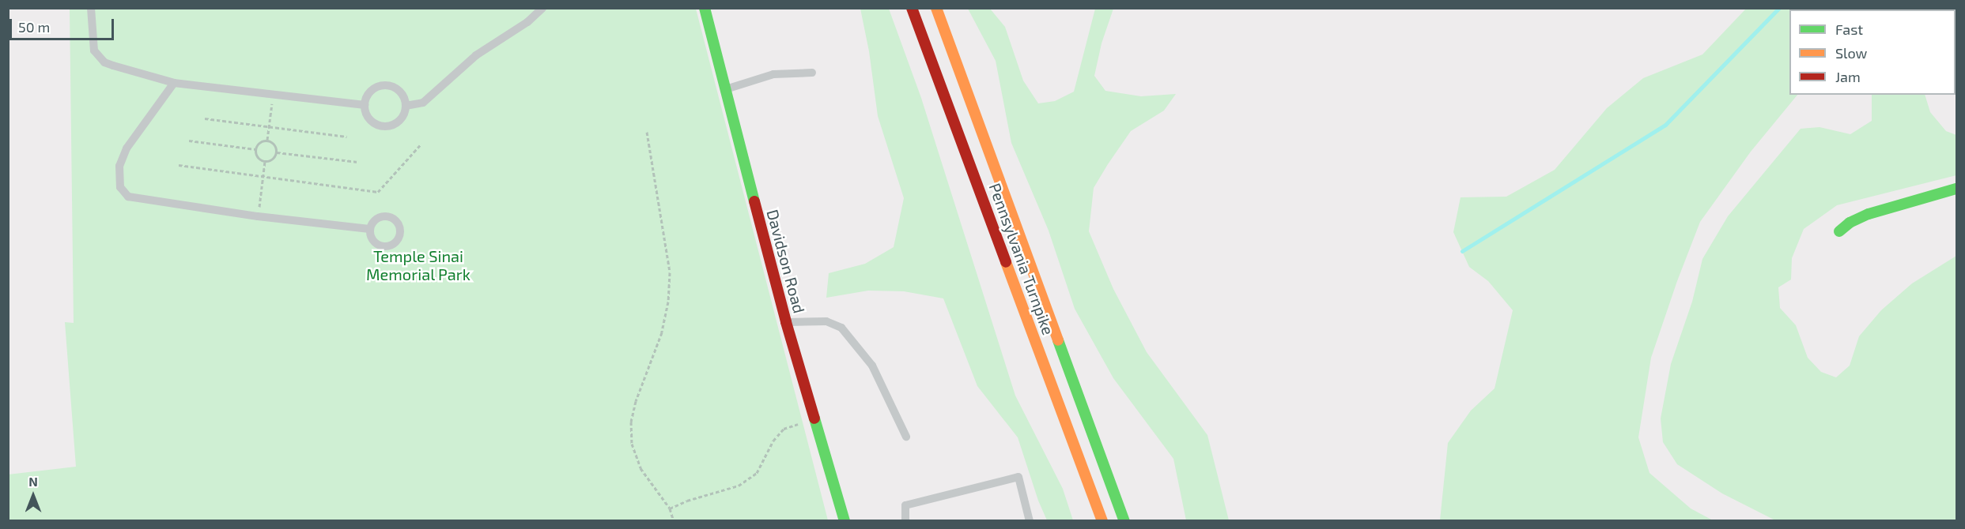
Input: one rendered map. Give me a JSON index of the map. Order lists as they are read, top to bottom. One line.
{"streets":{"main road":["Pennsylvania Turnpike","Davidson Road"]},"parks":["Temple Sinai Memorial Park"],"legend":["Fast","Slow","Jam"],"scale_bar":"50 m","north":"top"}
